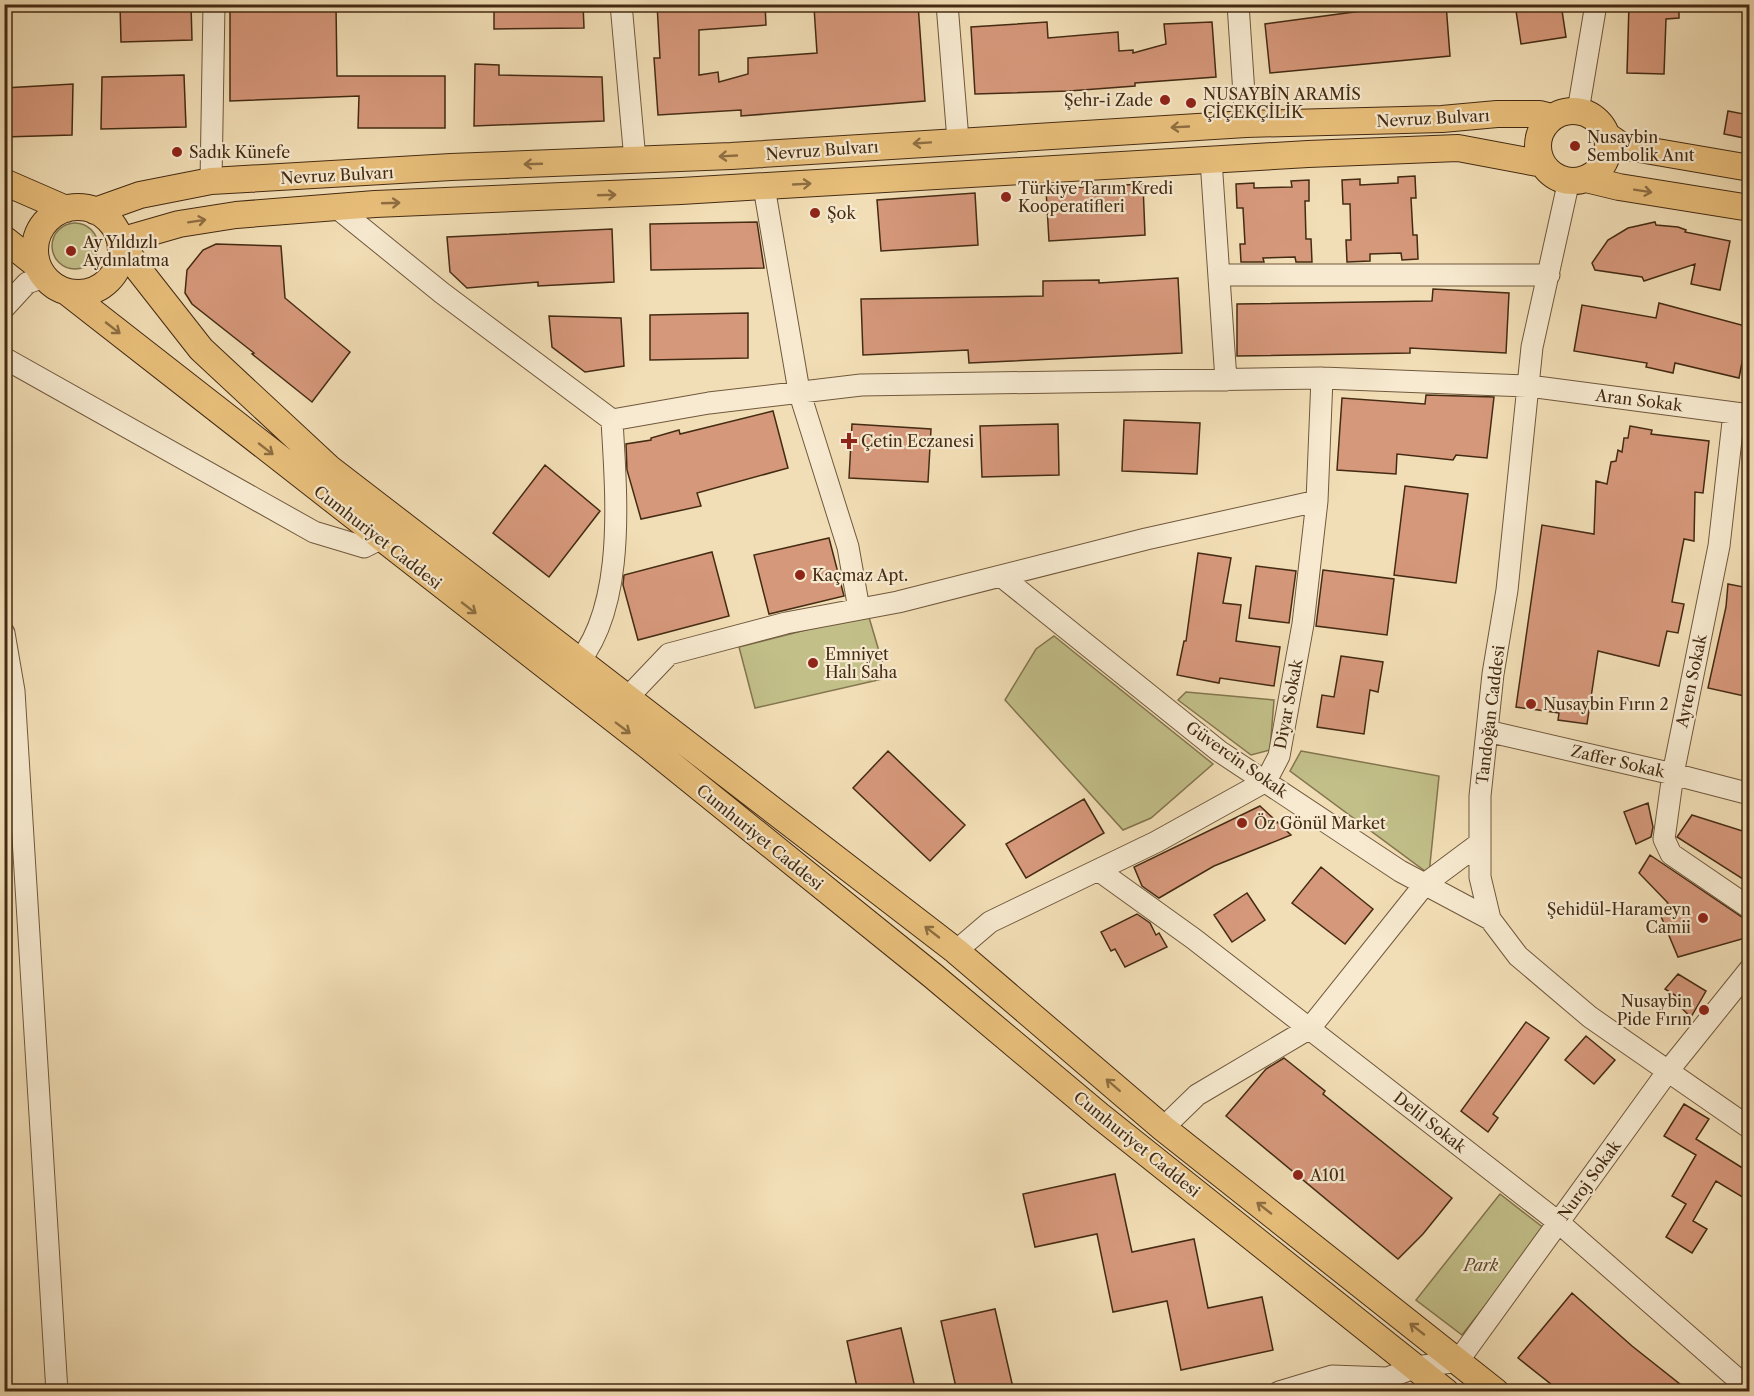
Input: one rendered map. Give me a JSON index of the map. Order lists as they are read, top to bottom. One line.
{"streets":{"main road":["Nevruz Bulvarı","Cumhuriyet Caddesi"],"street":["Aran Sokak","Ayten Sokak","Diyar Sokak","Tandoğan Caddesi","Güvercin Sokak","Zaffer Sokak","Delil Sokak","Nuroj Sokak"]},"crossings":[["Nevruz Bulvarı","Cumhuriyet Caddesi"],["Nevruz Bulvarı","Tandoğan Caddesi"],["Aran Sokak","Ayten Sokak"],["Aran Sokak","Diyar Sokak"],["Aran Sokak","Tandoğan Caddesi"],["Ayten Sokak","Zaffer Sokak"],["Diyar Sokak","Güvercin Sokak"],["Tandoğan Caddesi","Güvercin Sokak"],["Tandoğan Caddesi","Zaffer Sokak"],["Tandoğan Caddesi","Nuroj Sokak"],["Delil Sokak","Nuroj Sokak"]],"parks":["Park"],"places":{"other":["Şehr-i Zade","NUSAYBİN ARAMİS ÇİÇEKÇİLİK","Nusaybin Sembolik Anıt","Sadık Künefe","Türkiye Tarım Kredi Kooperatifleri","Şok","Ay Yıldızlı Aydınlatma","Kaçmaz Apt.","Emniyet Halı Saha","Nusaybin Fırın 2","Öz Gönül Market","Şehidül-Harameyn Camii","Nusaybin Pide Fırın","A101"],"health":["Çetin Eczanesi"]}}
